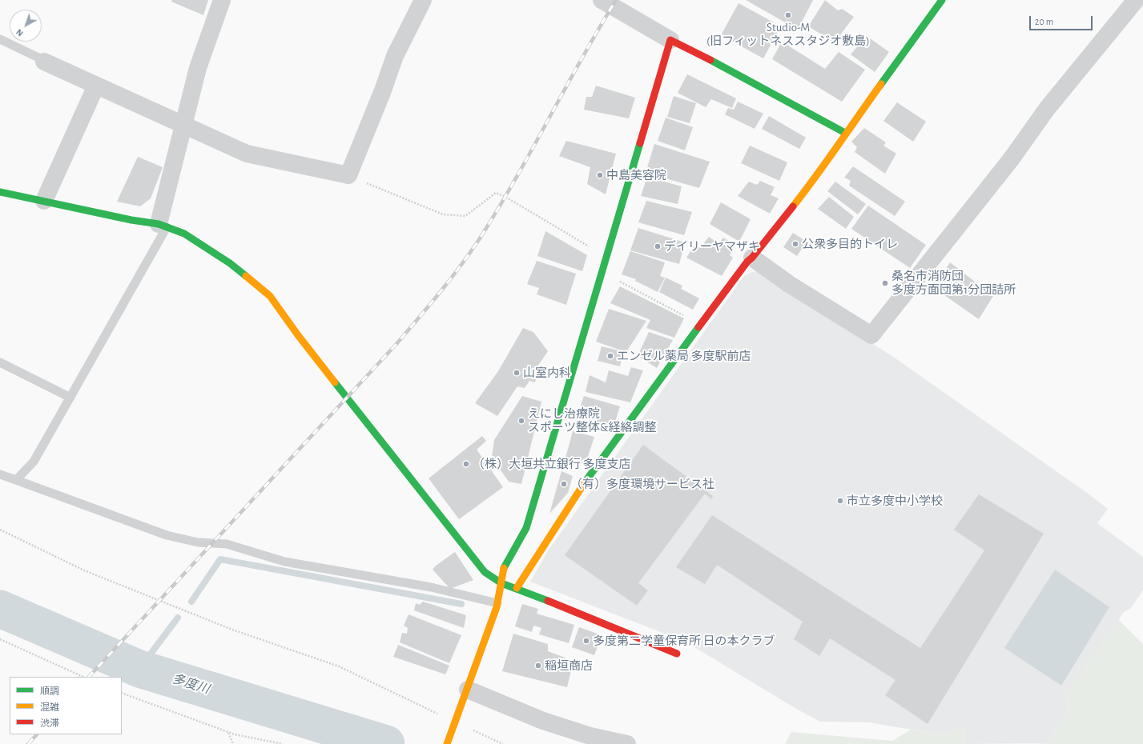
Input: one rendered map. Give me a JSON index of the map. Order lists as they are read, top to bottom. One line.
{"water":["多度川"],"places":["Studio-M (旧フィットネススタジオ敷島)","中島美容院","公衆多目的トイレ","デイリーヤマザキ","桑名市消防団 多度方面団第1分団詰所","エンゼル薬局 多度駅前店","山室内科","えにし治療院 スポーツ整体&経絡調整","（株）大垣共立銀行 多度支店","（有）多度環境サービス社","市立多度中小学校","多度第二学童保育所 日の本クラブ","稲垣商店"],"legend":["順調","混雑","渋滞"],"scale_bar":"20 m","north":"bottom left"}
